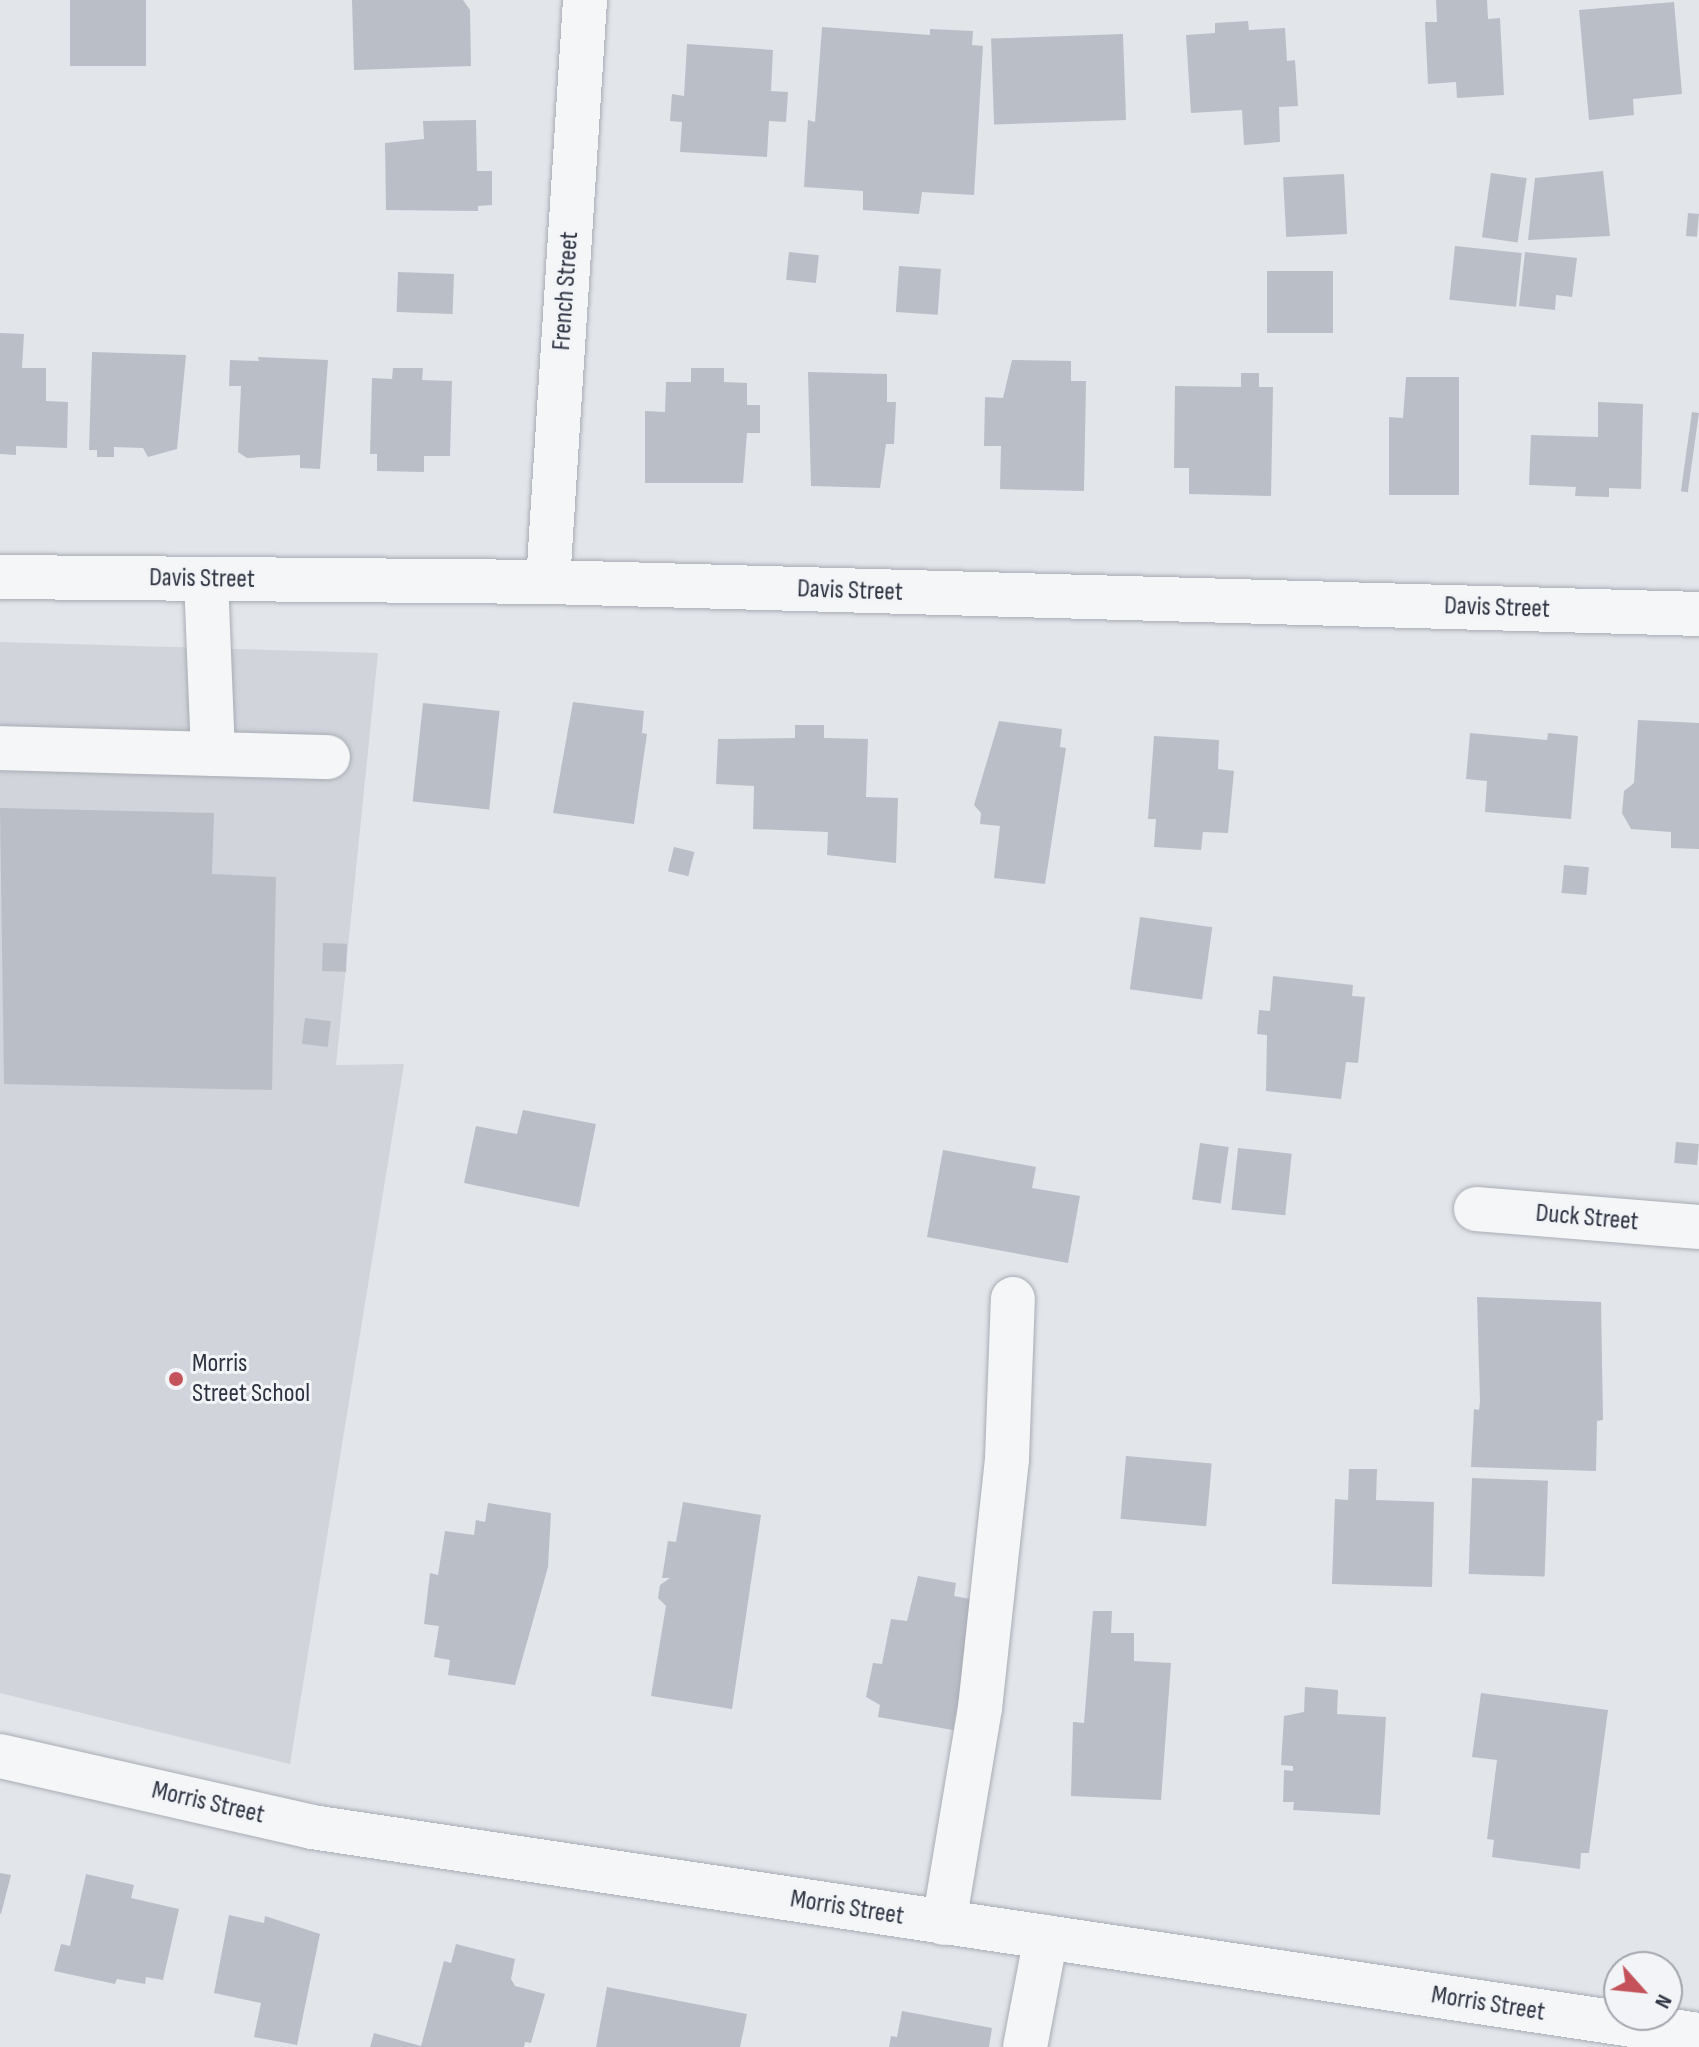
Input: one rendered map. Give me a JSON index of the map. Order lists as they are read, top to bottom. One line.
{"streets":{"street":["French Street","Davis Street","Duck Street","Morris Street"]},"crossings":[["French Street","Davis Street"]],"places":["Morris Street School"],"north":"bottom right"}
